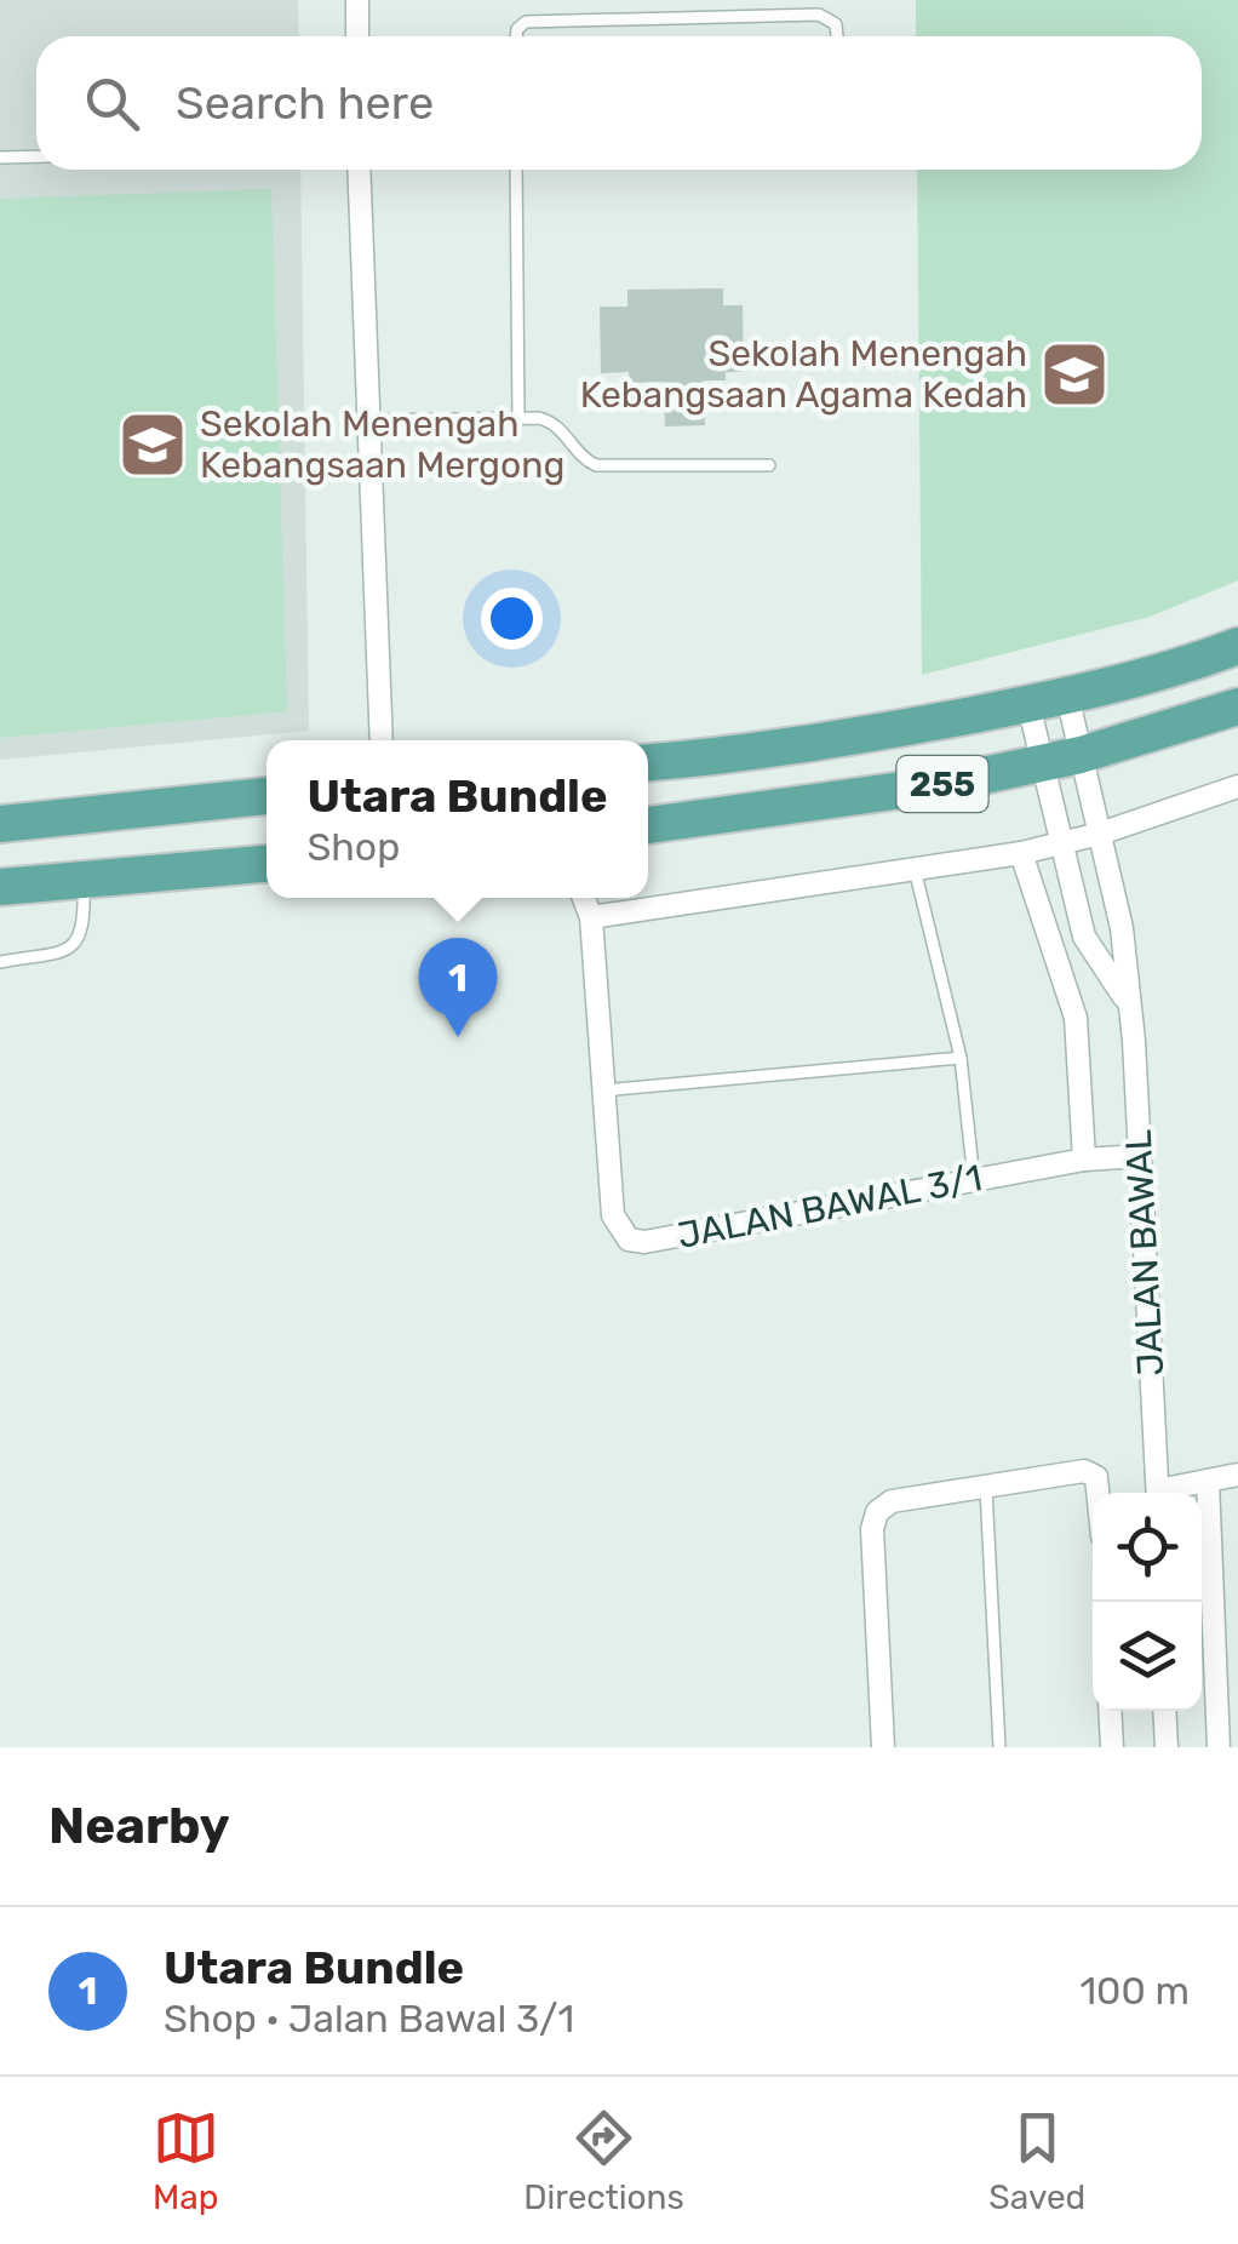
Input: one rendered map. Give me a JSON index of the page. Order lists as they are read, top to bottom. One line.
{"streets":{"main road":["255"],"street":["JALAN BAWAL 3/1","JALAN BAWAL"]},"crossings":[["255","JALAN BAWAL"],["JALAN BAWAL 3/1","JALAN BAWAL"]],"places":{"school or university":["Sekolah Menengah Kebangsaan Agama Kedah","Sekolah Menengah Kebangsaan Mergong"]},"page":{"search":"Search here","popup":["Utara Bundle","Shop"],"pins":"1","heading":"Nearby","list":[{"mark":"1","name":"Utara Bundle","note":"Shop · Jalan Bawal 3/1","value":"100 m"}],"nav":["Map","Directions","Saved"]}}
